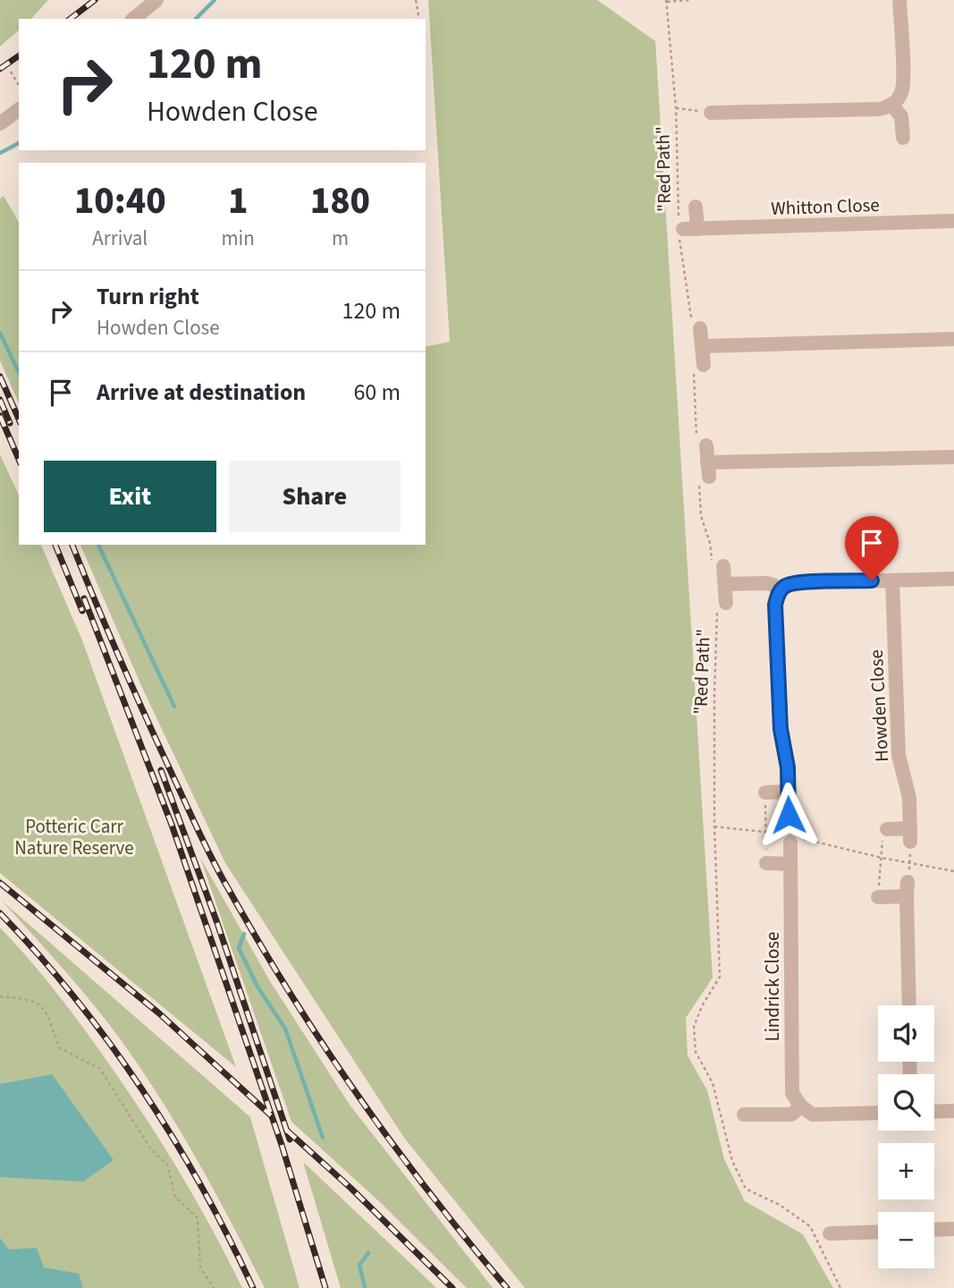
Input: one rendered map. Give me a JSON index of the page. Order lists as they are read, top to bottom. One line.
{"streets":{"street":["Whitton Close","Howden Close","Lindrick Close"],"path":["\"Red Path\""]},"crossings":[["\"Red Path\"","Whitton Close"]],"parks":["Potteric Carr Nature Reserve"],"page":{"turn":["120 m","Howden Close"],"eta":["10:40","Arrival","1","min","180","m"],"list":[{"name":"Turn right","note":"Howden Close","value":"120 m"},{"name":"Arrive at destination","value":"60 m"}],"buttons":["Exit","Share"],"map_buttons":["+","−"]}}
